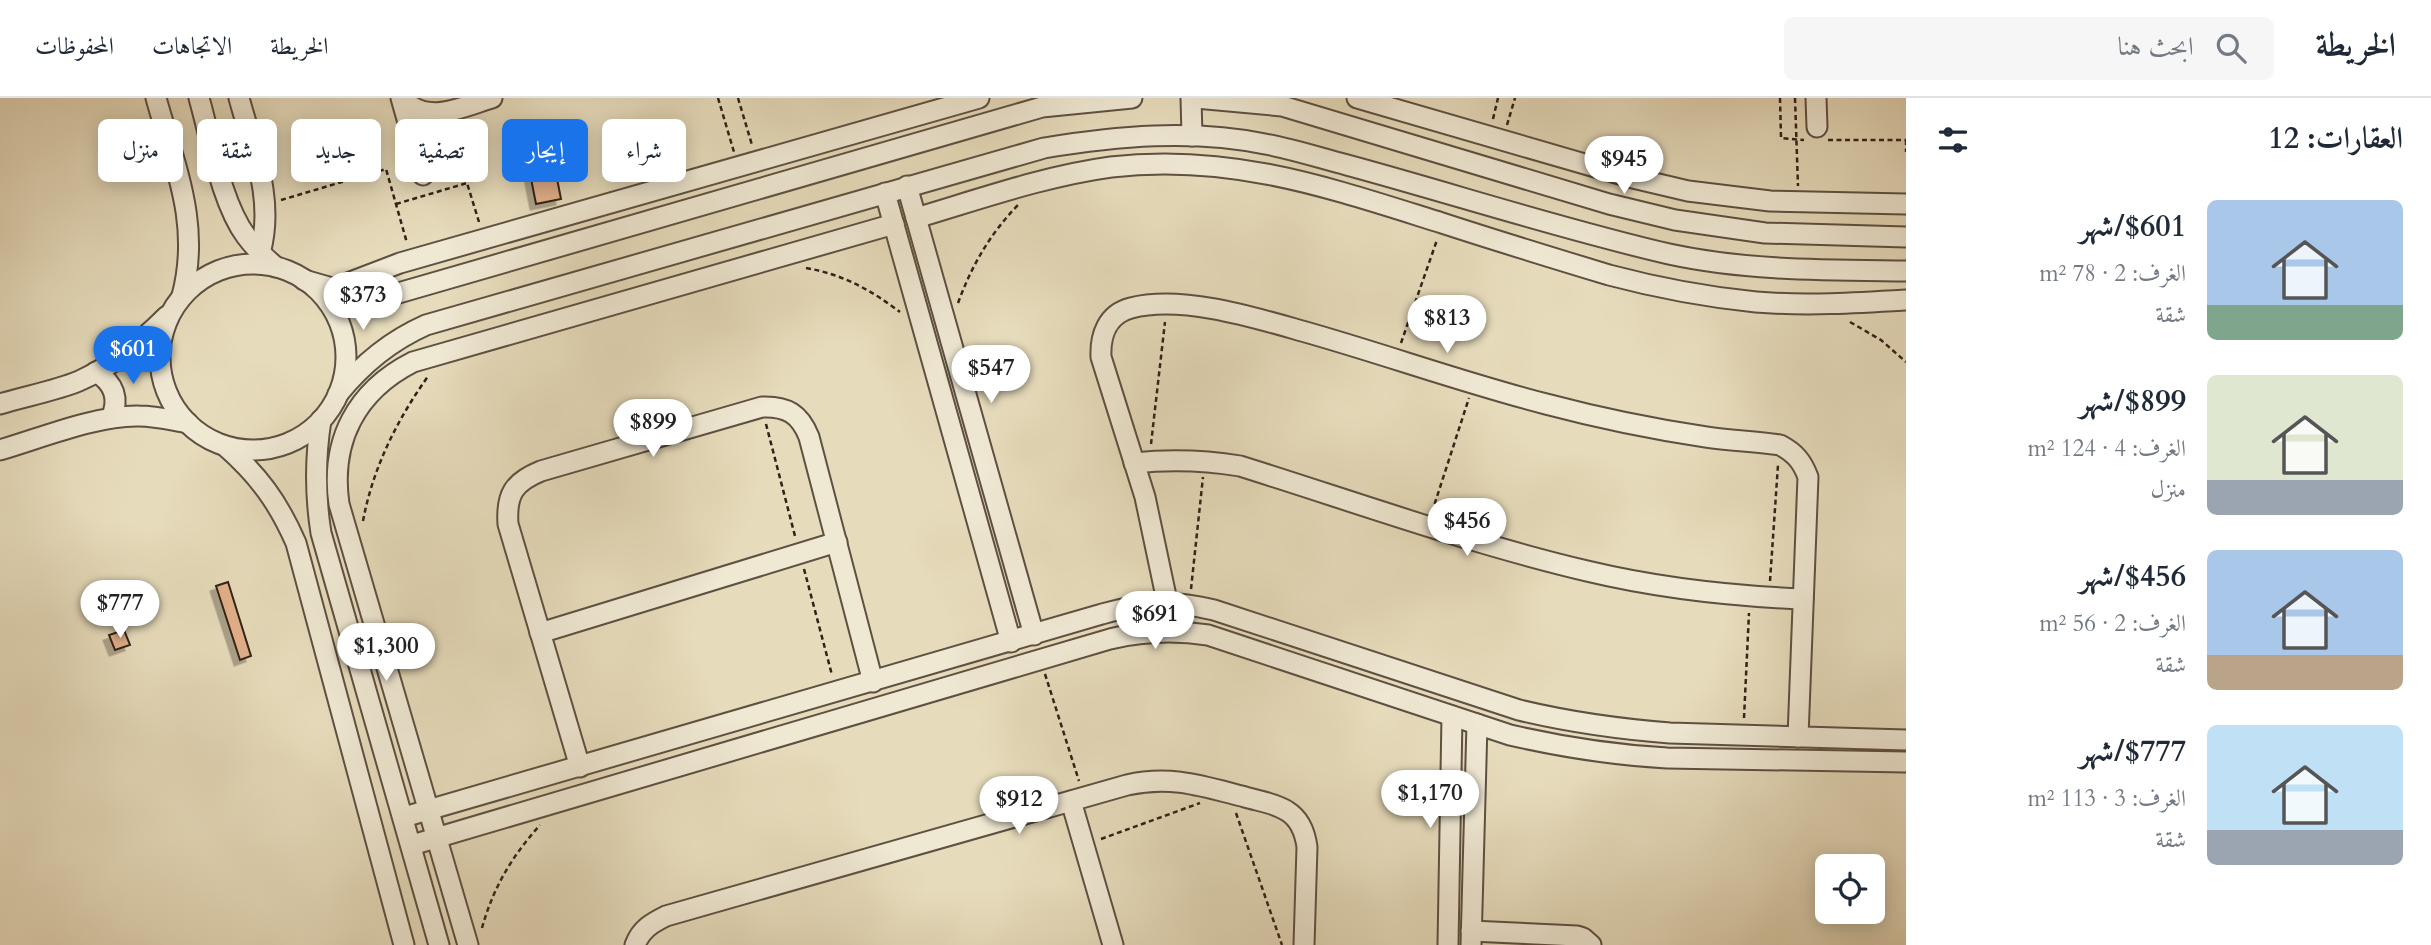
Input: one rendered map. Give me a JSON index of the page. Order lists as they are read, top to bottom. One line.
{"page":{"header":"الخريطة","search":"ابحث هنا","nav":["الخريطة","الاتجاهات","المحفوظات"],"heading":"العقارات: 12","chip":["شراء","إيجار","تصفية","جديد","شقة","منزل"],"price":["$945","$373","$813","$601","$547","$899","$456","$777","$691","$1,300","$1,170","$912"],"list":[{"name":"$601/شهر","note":"الغرف: 2 · 78 m² · شقة"},{"name":"$899/شهر","note":"الغرف: 4 · 124 m² · منزل"},{"name":"$456/شهر","note":"الغرف: 2 · 56 m² · شقة"},{"name":"$777/شهر","note":"الغرف: 3 · 113 m² · شقة"}]}}
